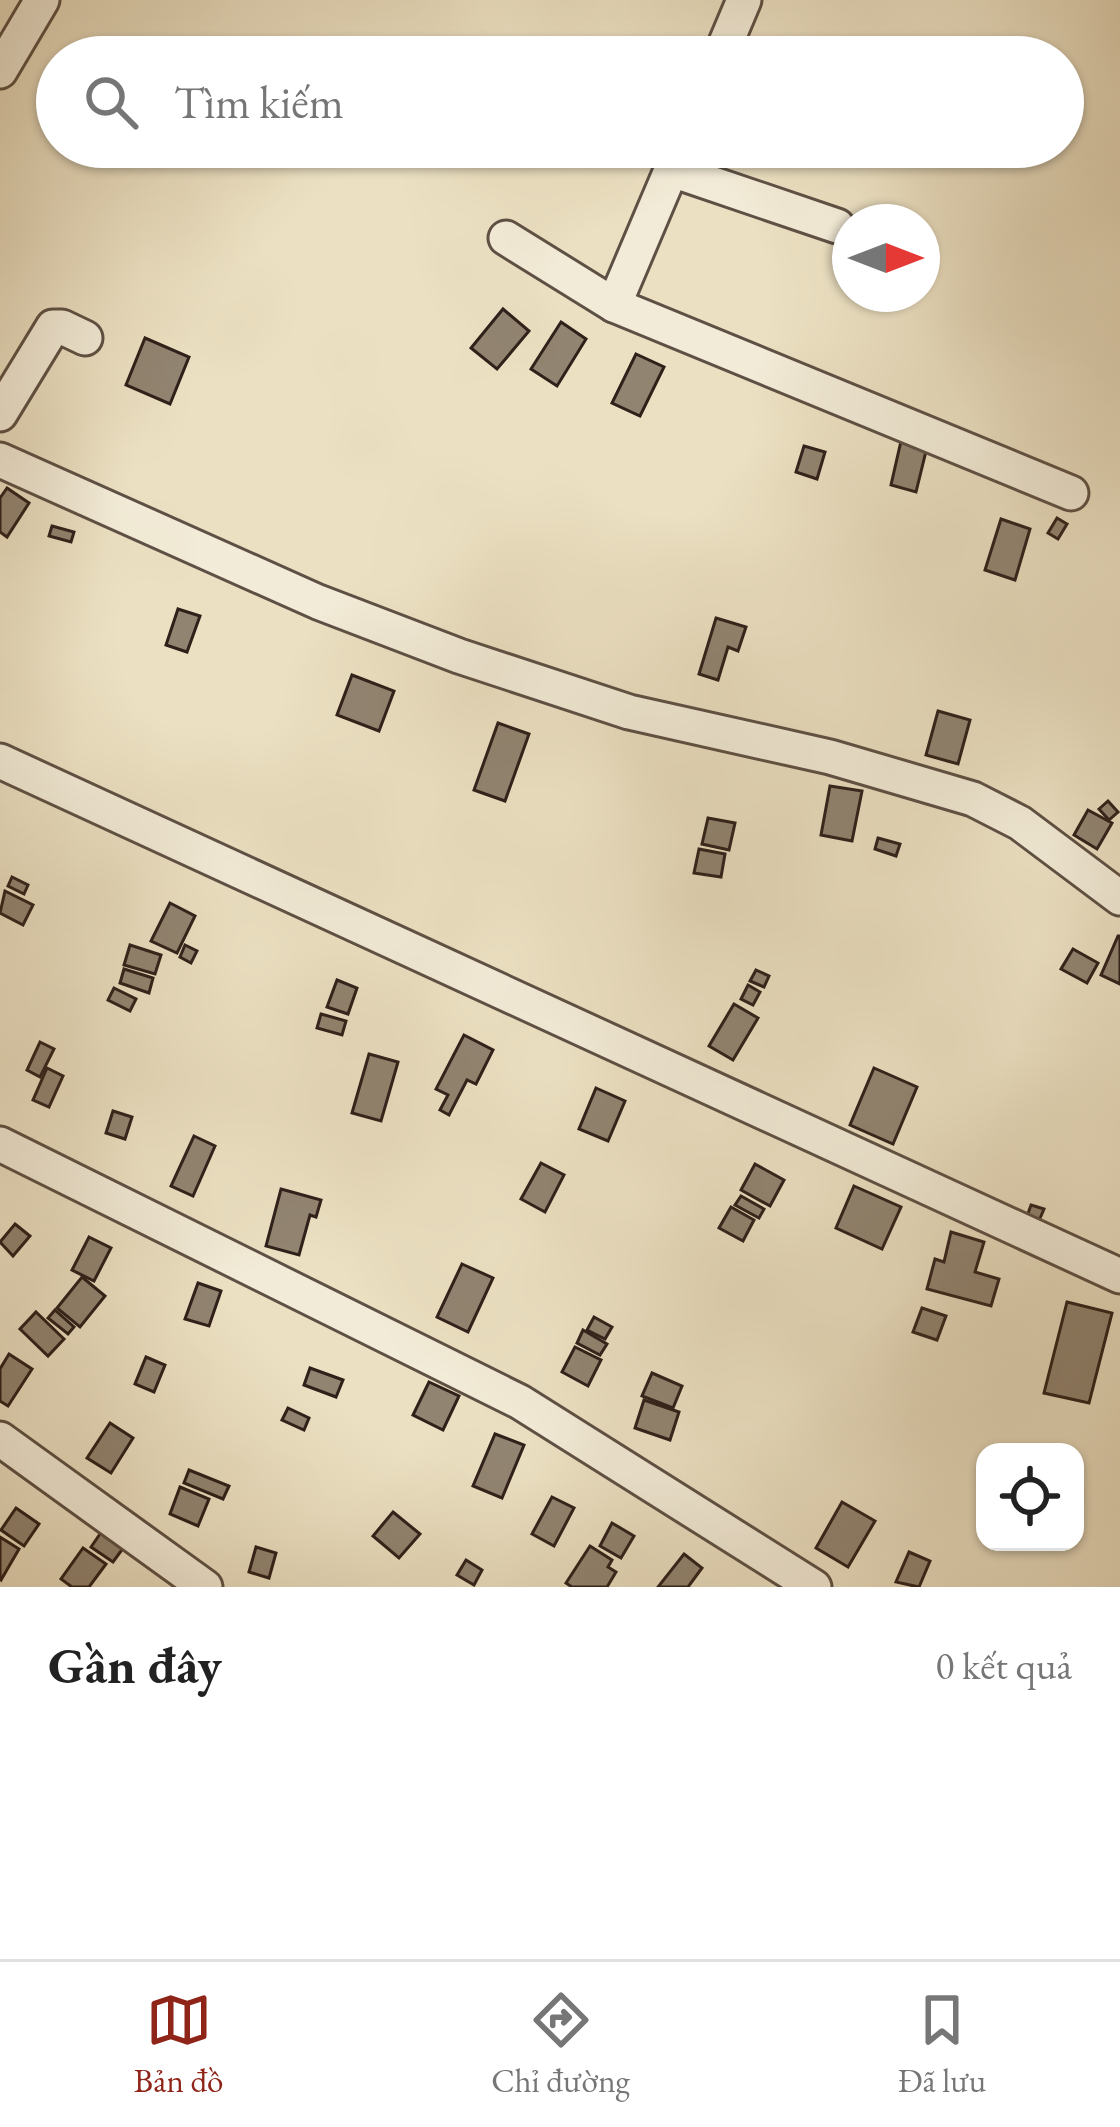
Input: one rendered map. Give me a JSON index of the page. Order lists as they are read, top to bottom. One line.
{"north":"right","page":{"search":"Tìm kiếm","heading":["Gần đây","0 kết quả"],"nav":["Bản đồ","Chỉ đường","Đã lưu"]}}
